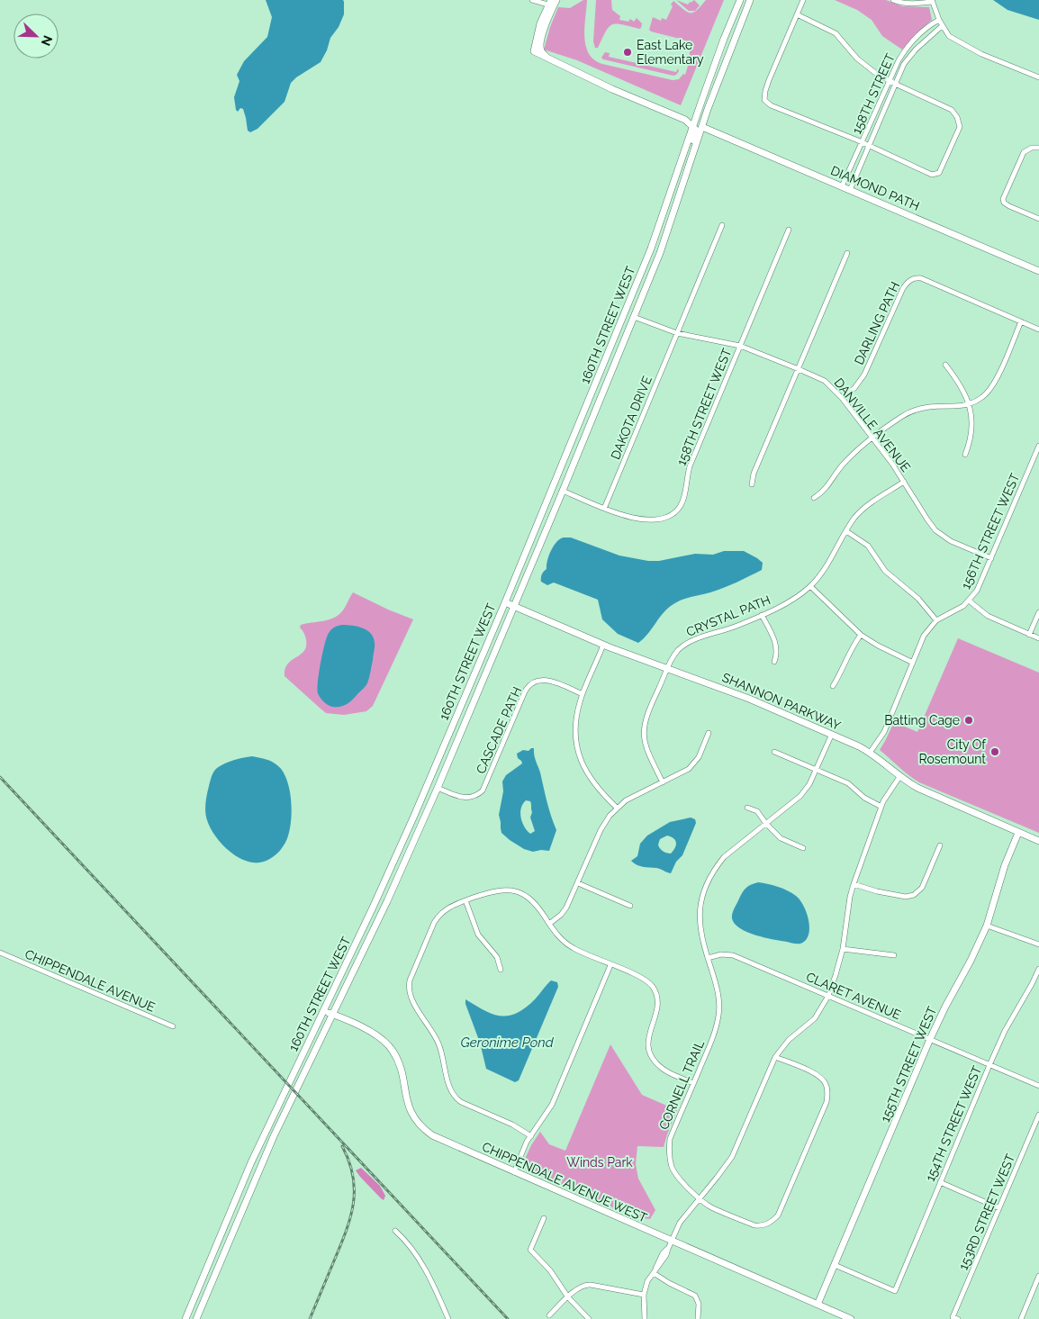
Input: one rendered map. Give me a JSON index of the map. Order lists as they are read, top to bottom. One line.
{"streets":{"main road":["DIAMOND PATH","160TH STREET WEST","SHANNON PARKWAY","155TH STREET WEST","CHIPPENDALE AVENUE WEST"],"street":["158TH STREET","DARLING PATH","158TH STREET WEST","DAKOTA DRIVE","DANVILLE AVENUE","156TH STREET WEST","CRYSTAL PATH","CASCADE PATH","CHIPPENDALE AVENUE","CLARET AVENUE","CORNELL TRAIL","154TH STREET WEST","153RD STREET WEST"]},"crossings":[["158TH STREET","DIAMOND PATH"],["DIAMOND PATH","160TH STREET WEST"],["DARLING PATH","DANVILLE AVENUE"],["160TH STREET WEST","DANVILLE AVENUE"],["160TH STREET WEST","SHANNON PARKWAY"],["160TH STREET WEST","CASCADE PATH"],["160TH STREET WEST","CHIPPENDALE AVENUE WEST"],["158TH STREET WEST","DAKOTA DRIVE"],["158TH STREET WEST","DANVILLE AVENUE"],["DAKOTA DRIVE","DANVILLE AVENUE"],["DANVILLE AVENUE","156TH STREET WEST"],["DANVILLE AVENUE","CRYSTAL PATH"],["156TH STREET WEST","SHANNON PARKWAY"],["CRYSTAL PATH","SHANNON PARKWAY"],["SHANNON PARKWAY","155TH STREET WEST"],["SHANNON PARKWAY","CORNELL TRAIL"],["CLARET AVENUE","155TH STREET WEST"],["CLARET AVENUE","CORNELL TRAIL"],["CLARET AVENUE","154TH STREET WEST"],["155TH STREET WEST","154TH STREET WEST"],["155TH STREET WEST","CHIPPENDALE AVENUE WEST"]],"water":["Geronime Pond"],"parks":["Winds Park"],"places":["East Lake Elementary","Batting Cage","City Of Rosemount"],"north":"bottom right"}
